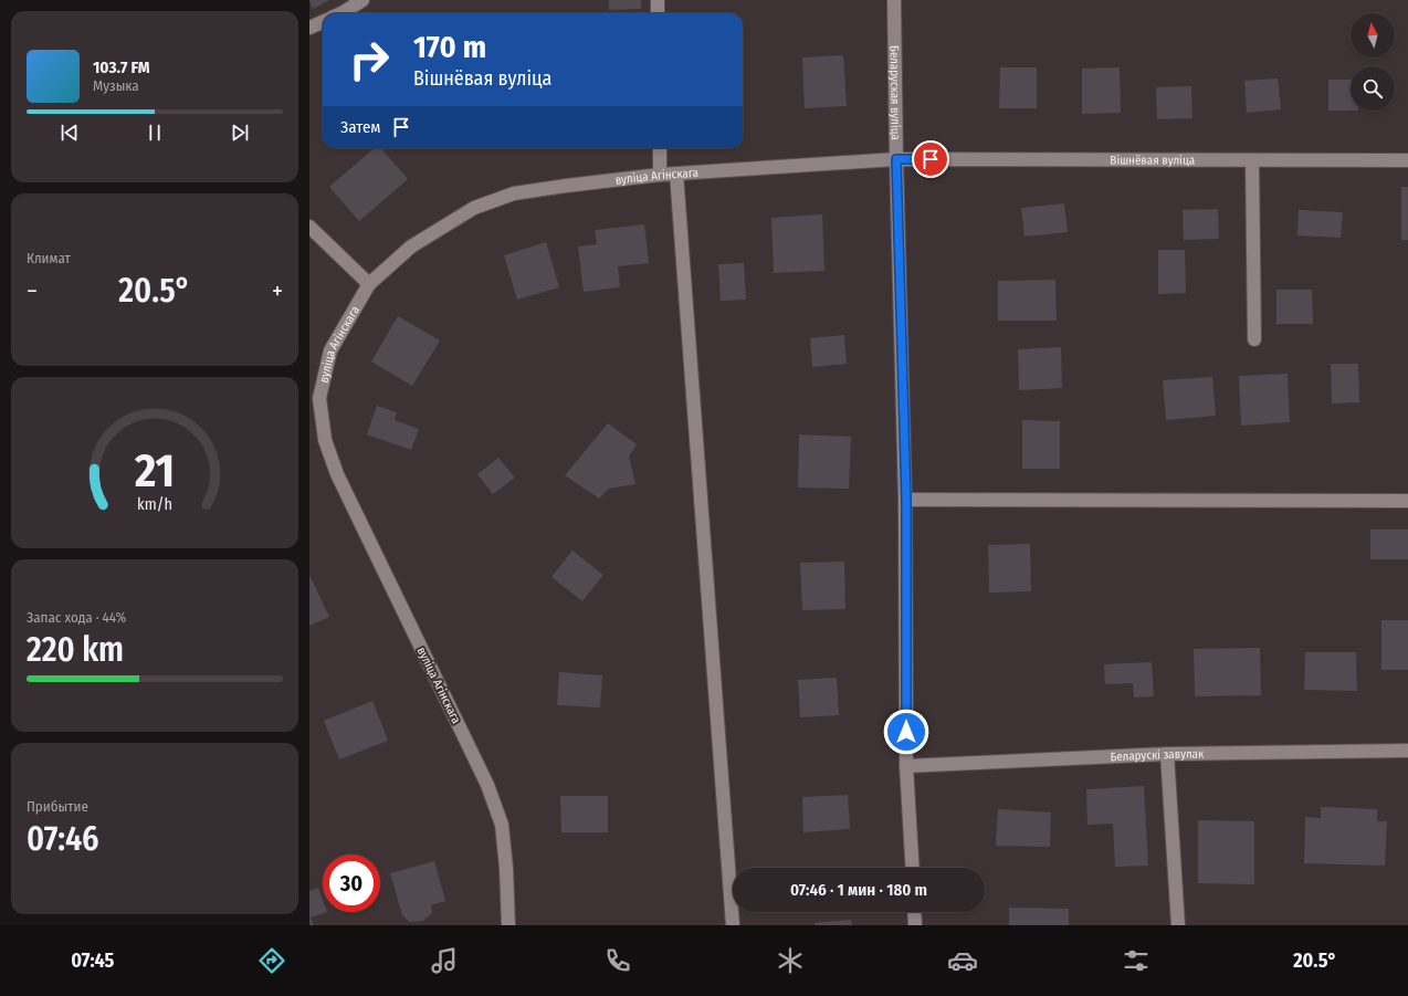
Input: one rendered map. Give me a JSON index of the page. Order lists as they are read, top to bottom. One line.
{"streets":{"street":["Беларуская вуліца","Вішнёвая вуліца","вуліца Агінскага","Беларускі завулак"]},"crossings":[["Беларуская вуліца","Вішнёвая вуліца"],["Беларуская вуліца","вуліца Агінскага"],["Беларуская вуліца","Беларускі завулак"],["Вішнёвая вуліца","вуліца Агінскага"]],"north":"top","page":{"turn":["170 m","Вішнёвая вуліца"],"song":["103.7 FM","Музыка"],"then":"Затем","tile":["Климат",["Запас хода · 44%","220 km"],["Прибытие","07:46"]],"heat":["−","20.5°","+"],"limit":"30","trip":"07:46 · 1 мин · 180 m","tabs":["07:45","20.5°"],"gauge":["21","km/h"]}}
